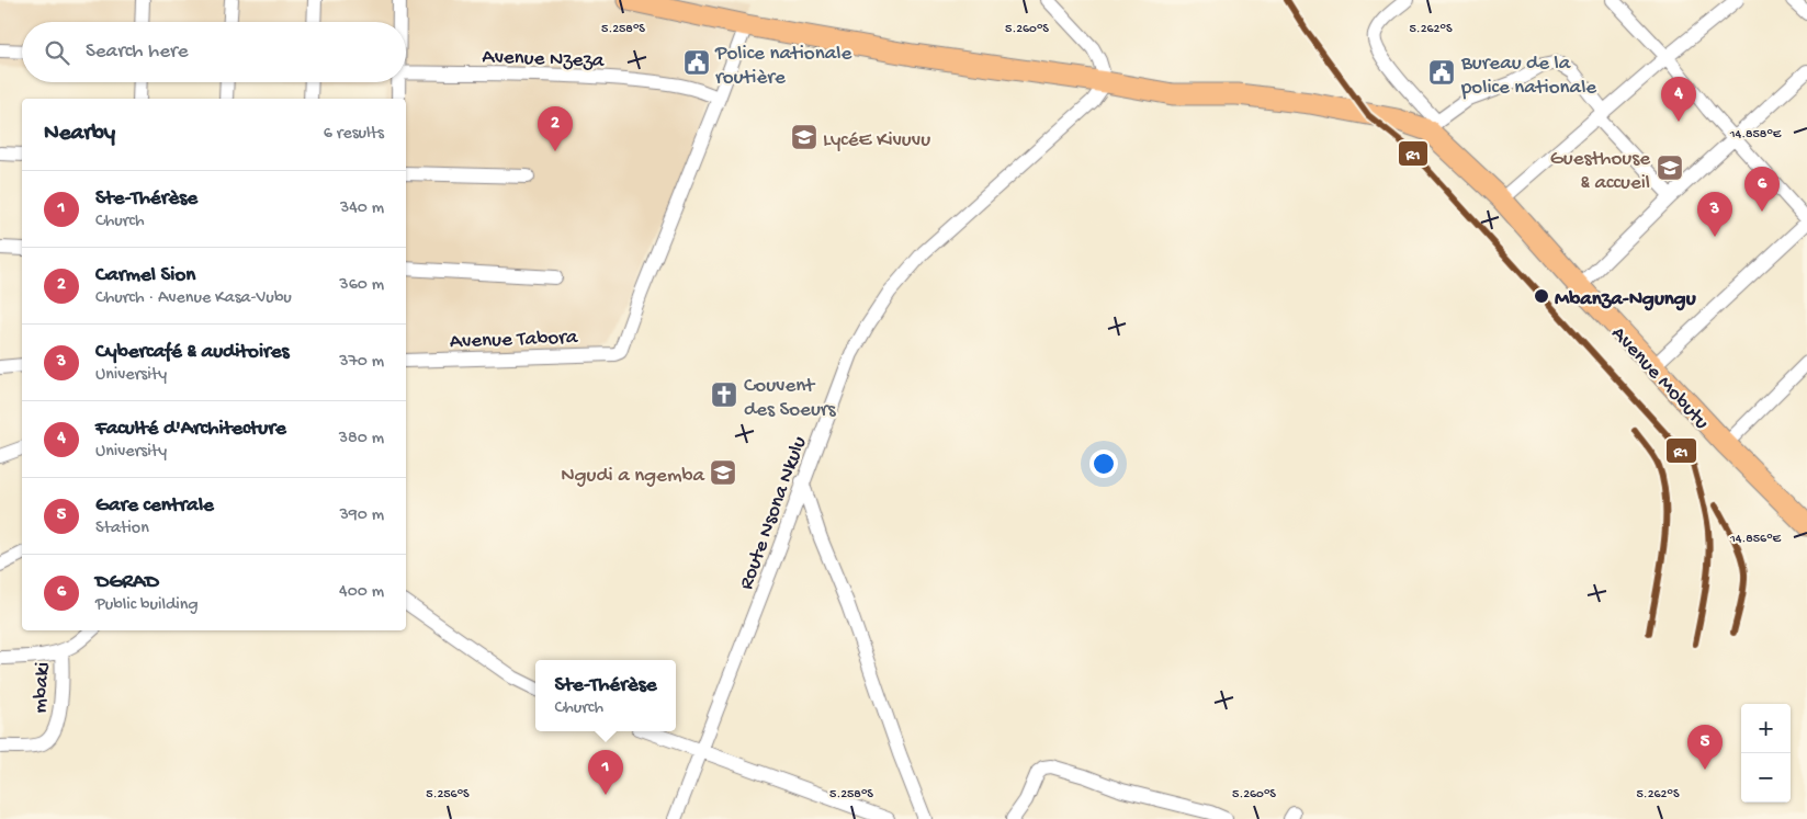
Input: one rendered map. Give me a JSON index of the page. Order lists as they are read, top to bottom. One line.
{"streets":{"highway":["Avenue Mobutu"],"street":["Avenue Nzeza","Avenue Tabora","Route Nsona Nkulu","mbaki"]},"crossings":[["Avenue Nzeza","Avenue Tabora"]],"places":{"public building":["Police nationale routière","Bureau de la police nationale"],"school or university":["LycéE Kivuvu","Guesthouse & accueil","Ngudi a ngemba"],"other":["Mbanza-Ngungu"],"church":["Couvent des Soeurs"]},"lines":["transit line R1"],"page":{"search":"Search here","pins":["4","2","6","3","5","1"],"heading":["Nearby","6 results"],"list":[{"mark":"1","name":"Ste-Thérèse","note":"Church","value":"340 m"},{"mark":"2","name":"Carmel Sion","note":"Church · Avenue Kasa-Vubu","value":"360 m"},{"mark":"3","name":"Cybercafé & auditoires","note":"University","value":"370 m"},{"mark":"4","name":"Faculté d'Architecture","note":"University","value":"380 m"},{"mark":"5","name":"Gare centrale","note":"Station","value":"390 m"},{"mark":"6","name":"DGRAD","note":"Public building","value":"400 m"}],"popup":["Ste-Thérèse","Church"],"map_buttons":["+","−"]},"coordinates":["5.258°S","5.260°S","5.262°S","14.858°E","14.856°E","5.256°S"]}
